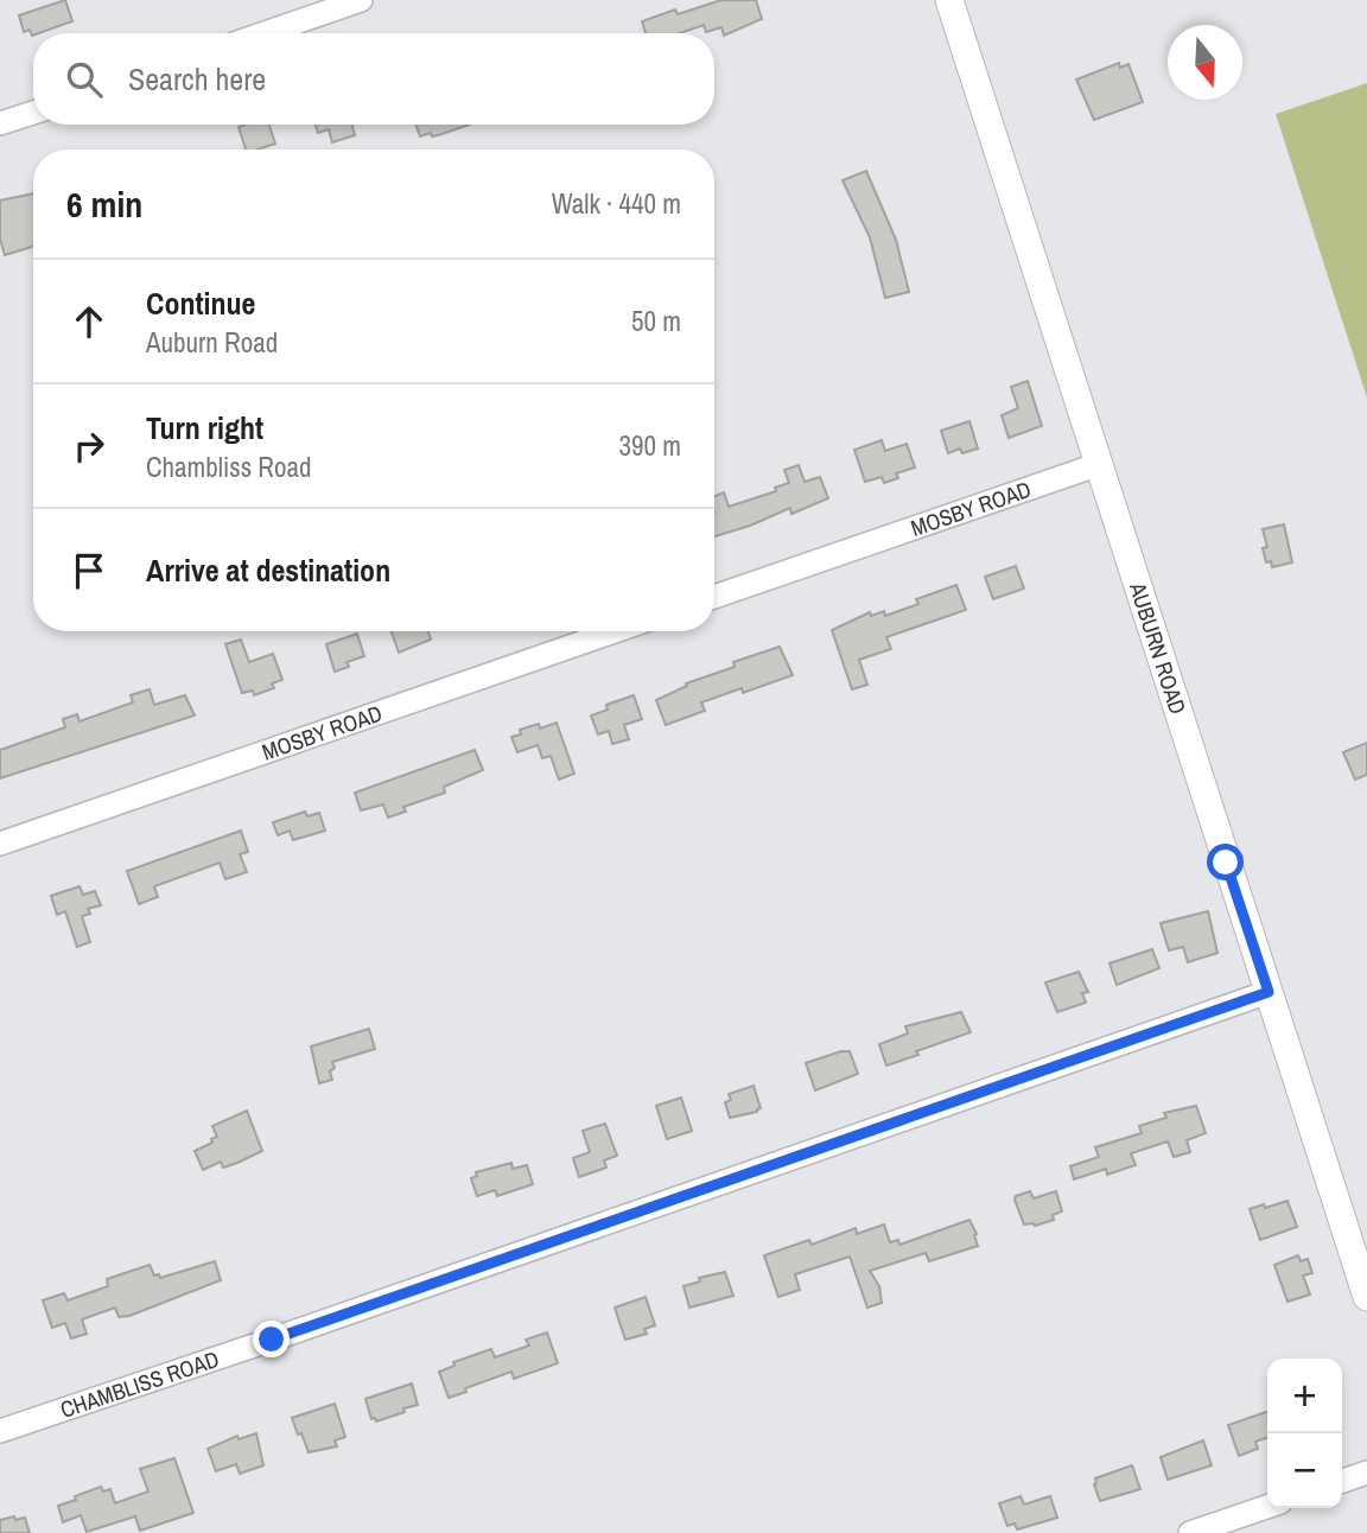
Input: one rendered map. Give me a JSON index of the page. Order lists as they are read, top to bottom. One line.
{"streets":{"street":["MOSBY ROAD","AUBURN ROAD","CHAMBLISS ROAD"]},"crossings":[["MOSBY ROAD","AUBURN ROAD"],["AUBURN ROAD","CHAMBLISS ROAD"]],"north":"bottom","page":{"search":"Search here","heading":["6 min","Walk · 440 m"],"list":[["Continue","Auburn Road","50 m"],["Turn right","Chambliss Road","390 m"],"Arrive at destination"],"map_buttons":["+","−"]}}
